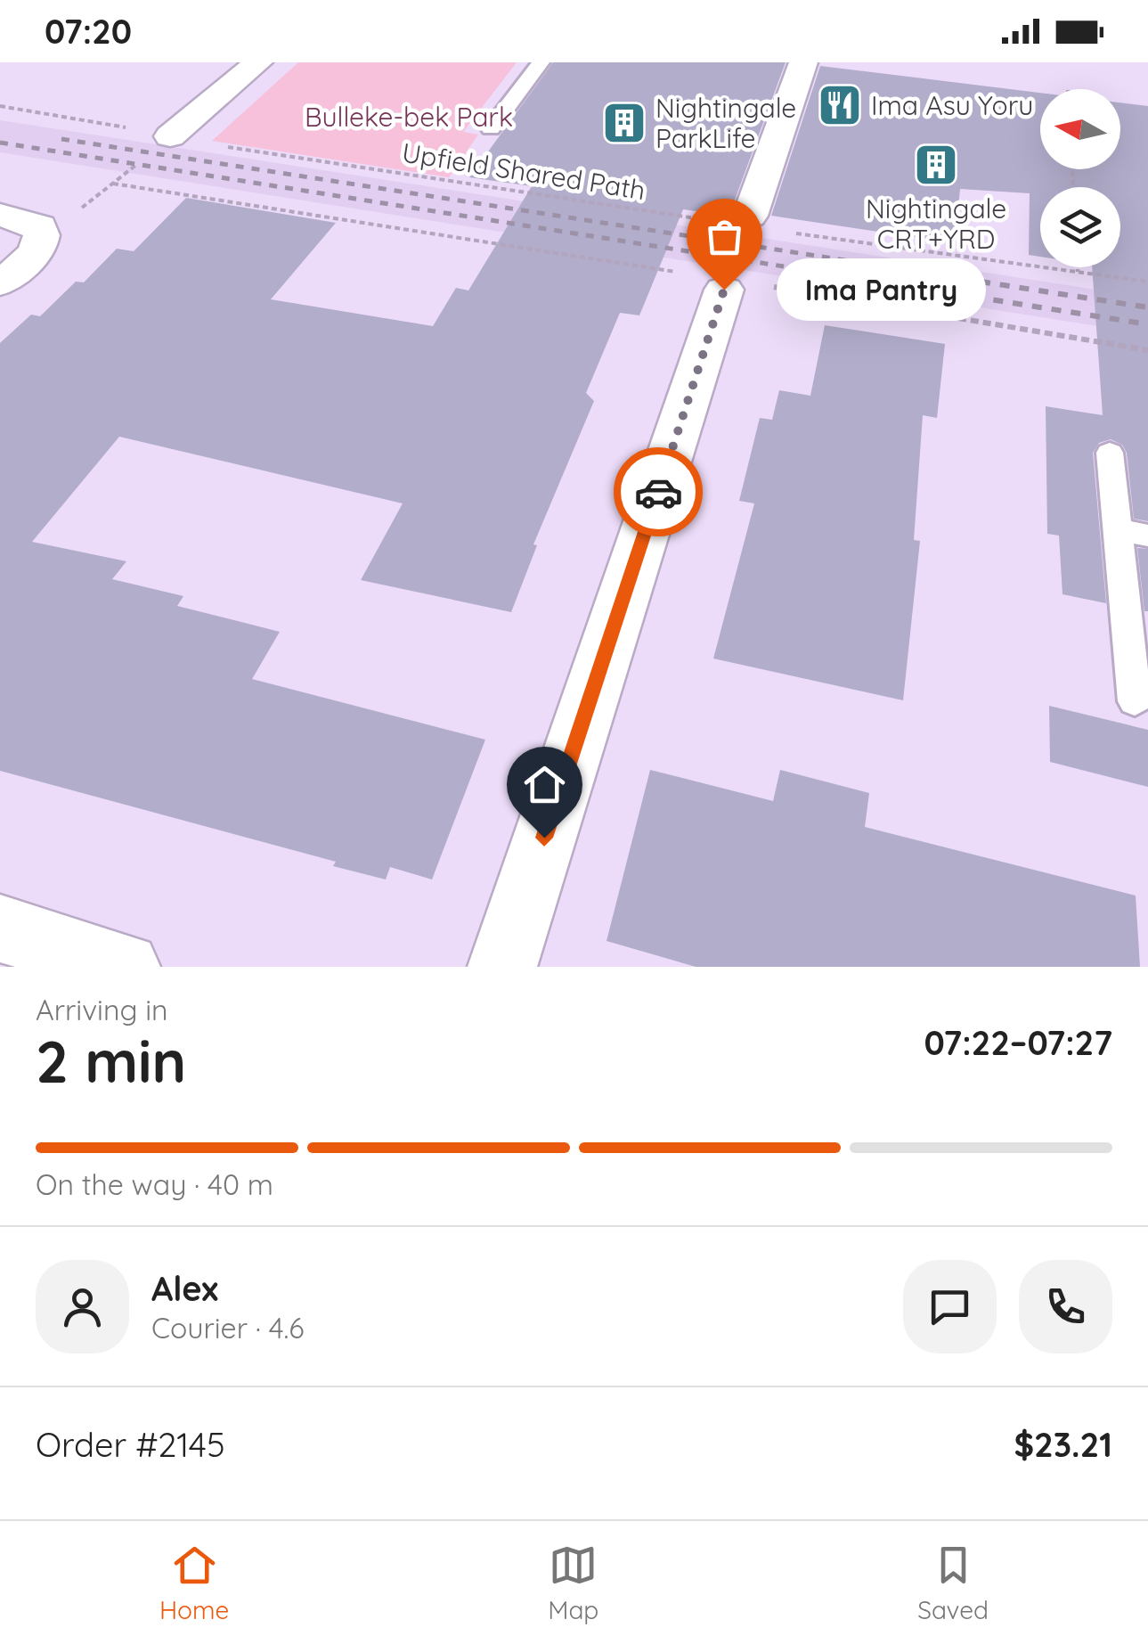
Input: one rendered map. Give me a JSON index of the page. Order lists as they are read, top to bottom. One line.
{"streets":{"path":["Upfield Shared Path"]},"parks":["Bulleke-bek Park"],"places":{"restaurant":["Ima Asu Yoru"],"building":["Nightingale ParkLife","Nightingale CRT+YRD"],"other":["Ima Pantry"]},"north":"left","page":{"status":"07:20","bubble":"Ima Pantry","heading":["2 min","Arriving in","07:22–07:27"],"panel":["Alex","Courier · 4.6","Order #2145","$23.21"],"bar":"On the way · 40 m","tabs":["Home","Map","Saved"]}}
